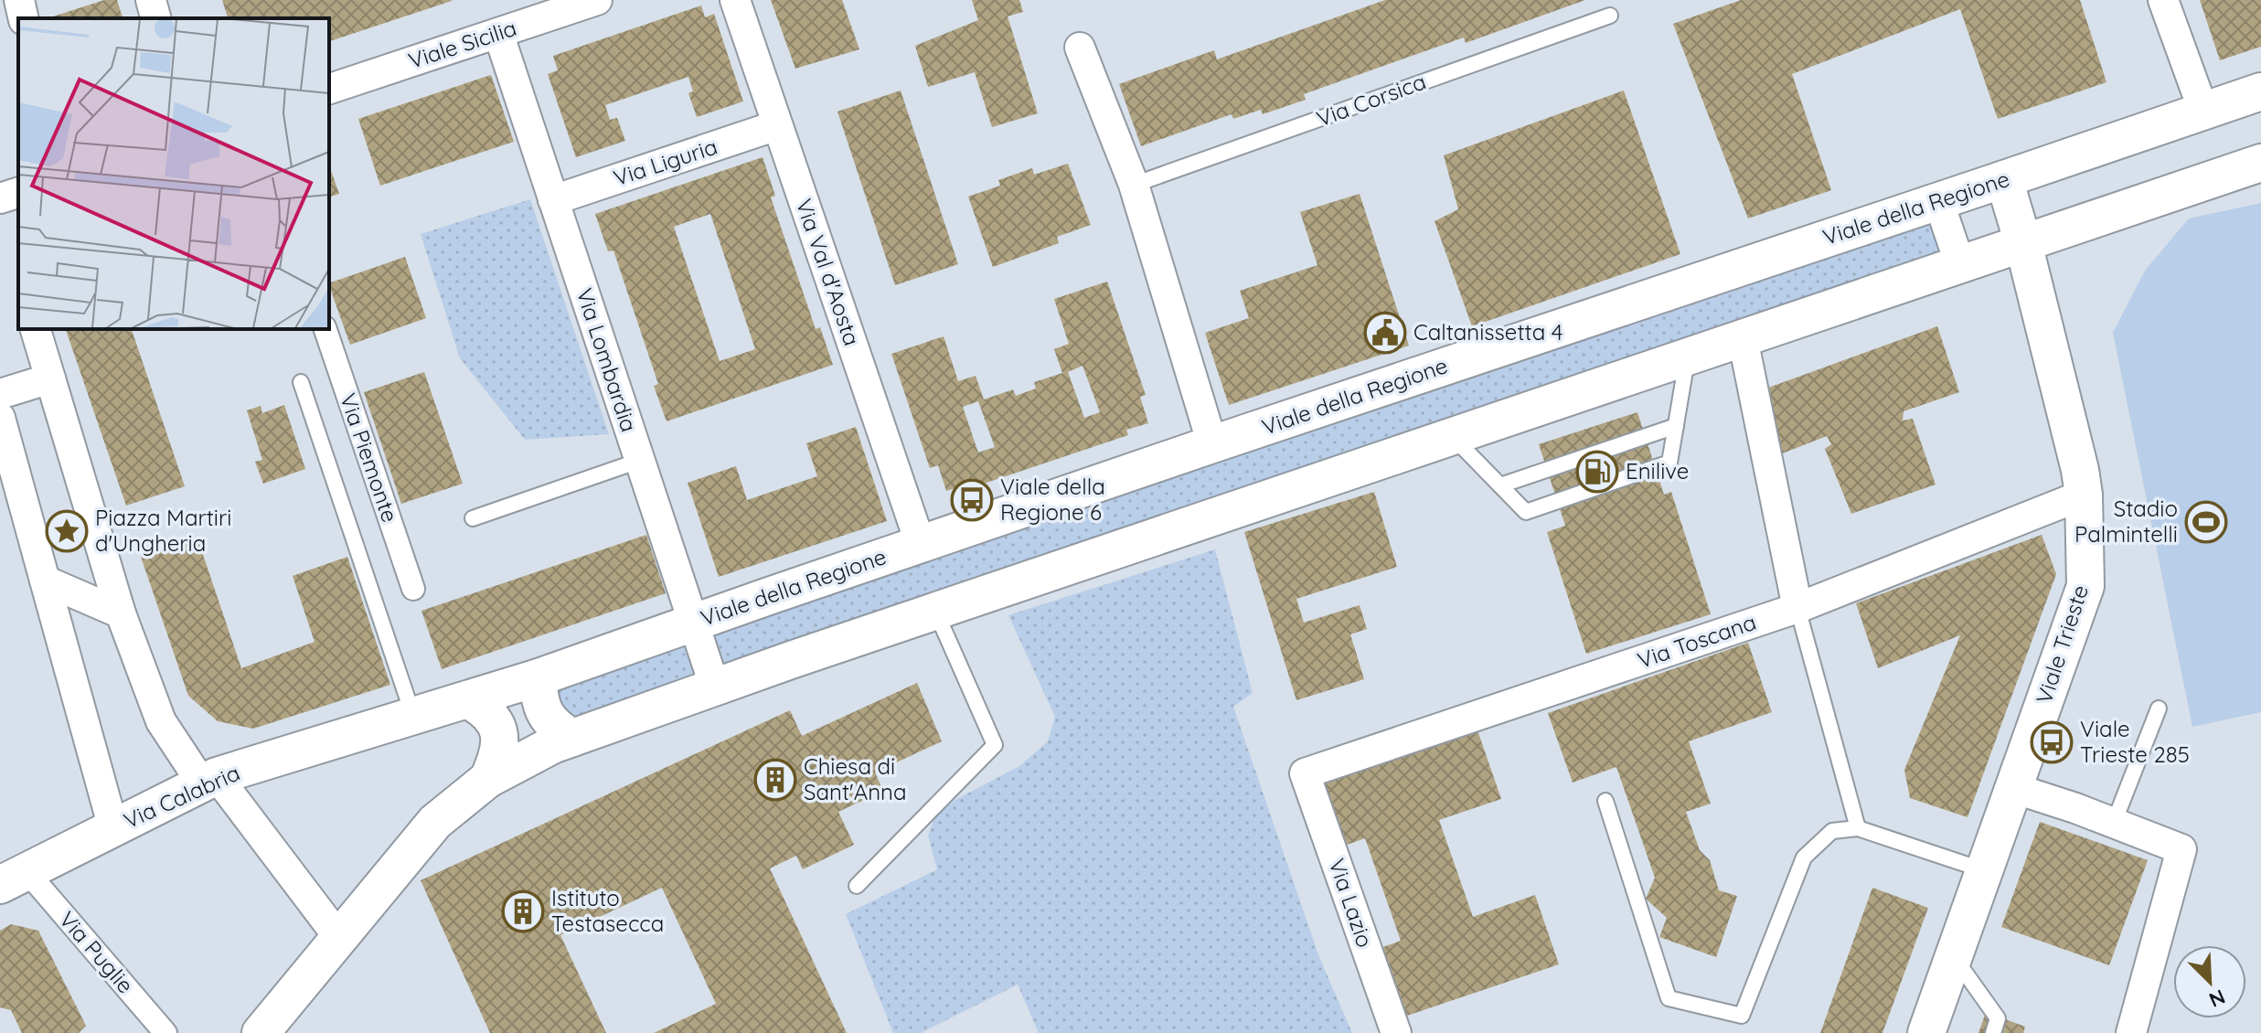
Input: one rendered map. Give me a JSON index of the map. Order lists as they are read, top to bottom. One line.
{"streets":{"street":["Viale Sicilia","Via Liguria","Viale della Regione","Via Val d'Aosta","Via Lombardia","Via Piemonte","Via Toscana","Viale Trieste","Via Calabria","Via Lazio","Via Puglie"],"lane":["Via Corsica"]},"crossings":[["Viale Sicilia","Via Lombardia"],["Via Liguria","Via Val d'Aosta"],["Via Liguria","Via Lombardia"],["Viale della Regione","Via Val d'Aosta"],["Viale della Regione","Via Lombardia"],["Viale della Regione","Viale Trieste"],["Viale della Regione","Via Calabria"],["Via Toscana","Viale Trieste"],["Via Toscana","Via Lazio"],["Via Calabria","Via Puglie"]],"places":{"public building":["Caltanissetta 4"],"fuel station":["Enilive"],"bus stop":["Viale della Regione 6","Viale Trieste 285"],"sports":["Stadio Palmintelli"],"place":["Piazza Martiri d'Ungheria"],"building":["Chiesa di Sant'Anna","Istituto Testasecca"]},"north":"bottom right"}
